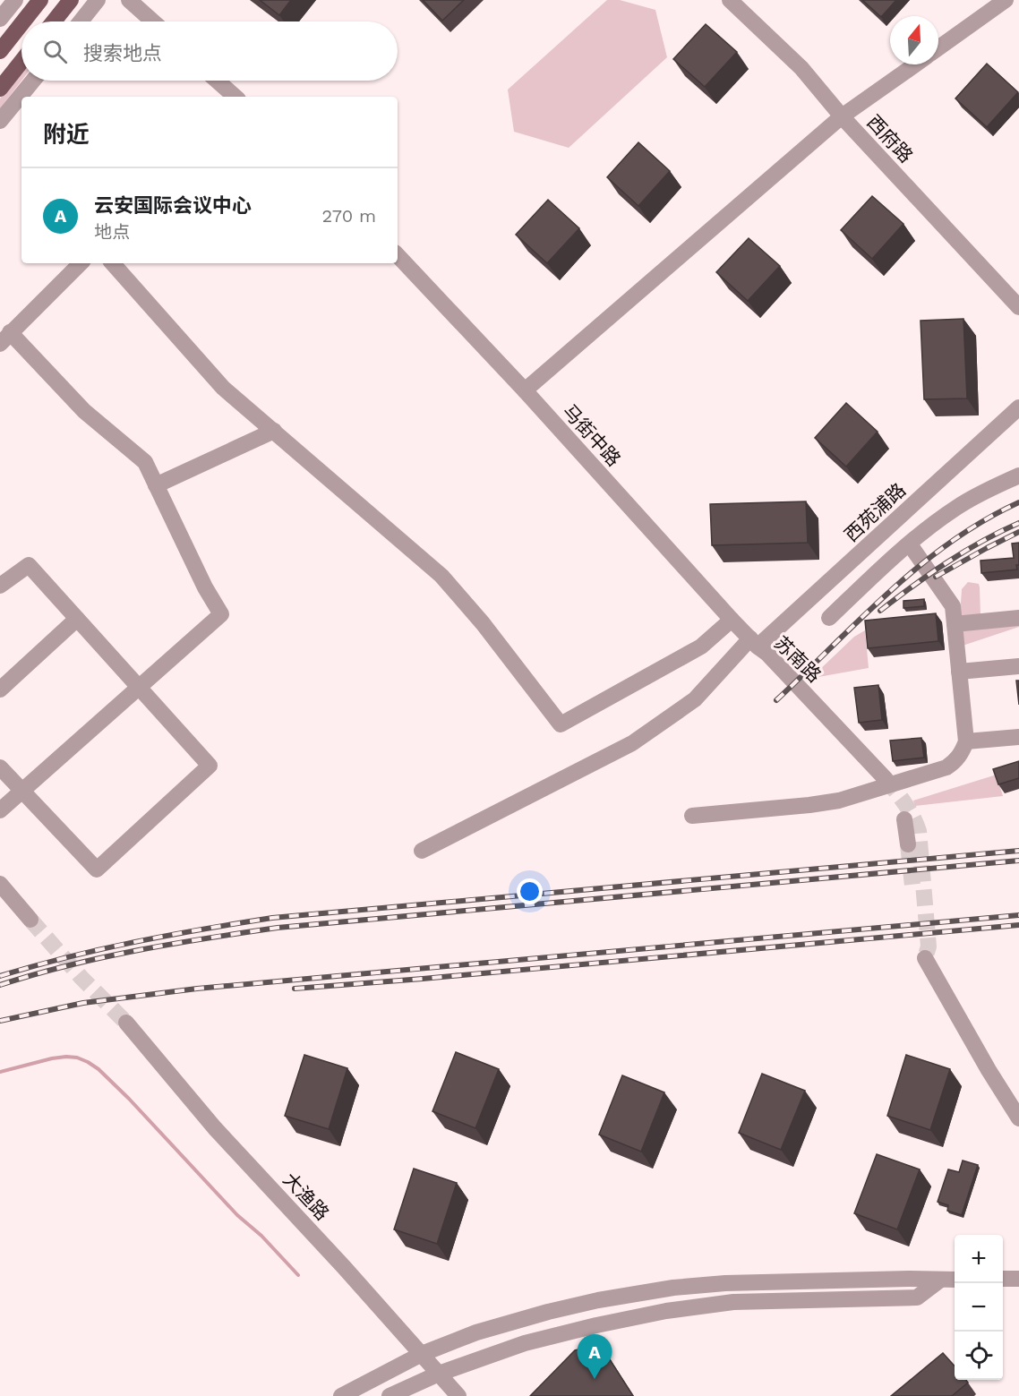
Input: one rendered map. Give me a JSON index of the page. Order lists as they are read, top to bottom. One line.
{"streets":{"street":["西府路","马街中路","西苑浦路","苏南路","大渔路"]},"crossings":[["马街中路","西苑浦路"],["马街中路","苏南路"],["西苑浦路","苏南路"]],"north":"top","page":{"search":"搜索地点","heading":"附近","list":[{"mark":"A","name":"云安国际会议中心","note":"地点","value":"270 m"}],"map_buttons":["+","−"],"pins":"A"}}
